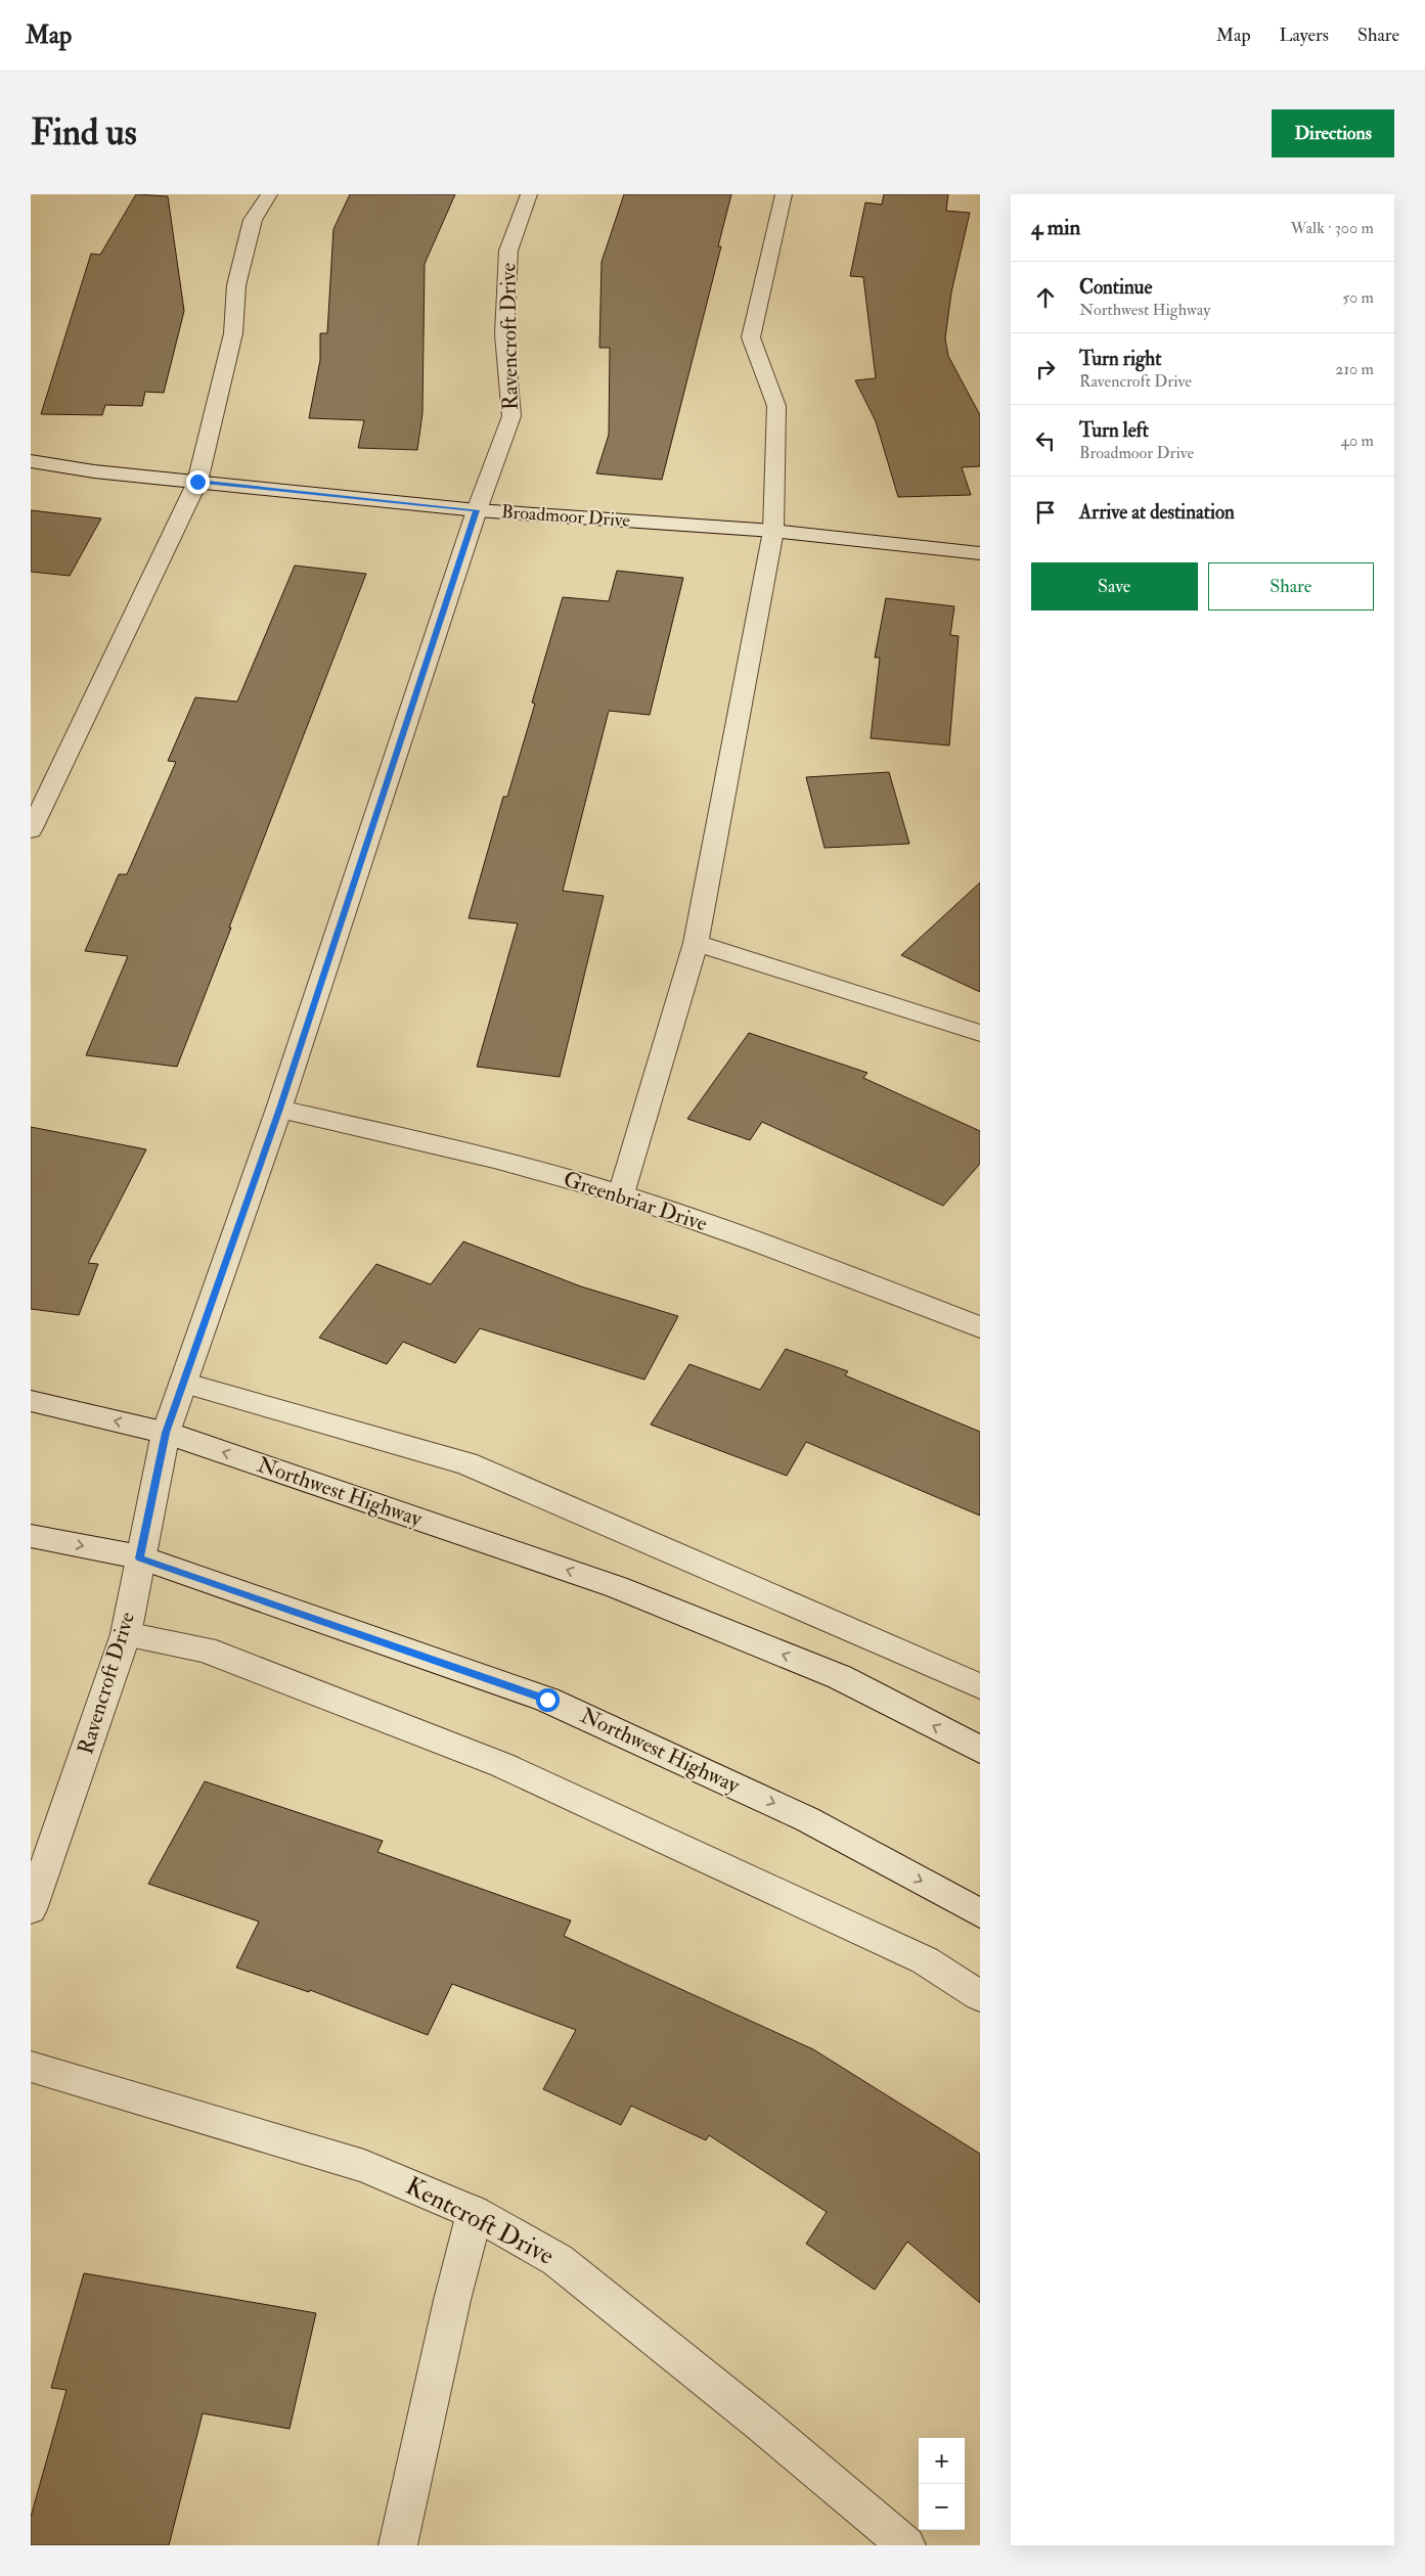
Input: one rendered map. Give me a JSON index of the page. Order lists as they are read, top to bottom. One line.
{"streets":{"street":["Ravencroft Drive","Broadmoor Drive","Greenbriar Drive","Northwest Highway","Kentcroft Drive"]},"crossings":[["Ravencroft Drive","Broadmoor Drive"],["Ravencroft Drive","Greenbriar Drive"],["Ravencroft Drive","Northwest Highway"]],"page":{"header":"Map","nav":["Map","Layers","Share"],"buttons":["Directions",["Save","Share"]],"title":"Find us","heading":["4 min","Walk · 300 m"],"list":[["Continue","Northwest Highway","50 m"],["Turn right","Ravencroft Drive","210 m"],["Turn left","Broadmoor Drive","40 m"],"Arrive at destination"],"map_buttons":["+","−"]}}
